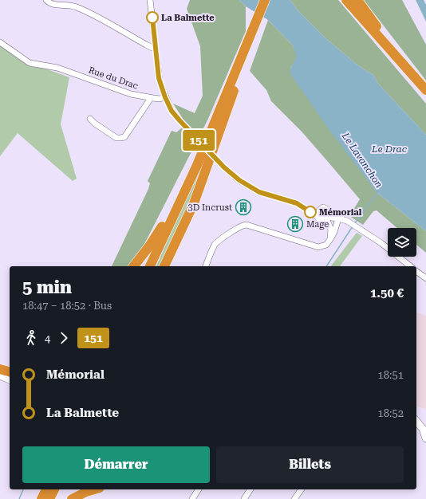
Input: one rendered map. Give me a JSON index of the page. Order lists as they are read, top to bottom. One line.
{"streets":{"street":["Rue du Drac"]},"water":["Le Drac","Le Lavanchon"],"places":{"other":["La Balmette","Mémorial"],"building":["3D Incrust","Mage"]},"lines":["bus line 151"],"page":{"on_map":"151","heading":["5 min","18:47 – 18:52 · Bus","1.50 €"],"legs":["4","151"],"list":[{"name":"Mémorial","value":"18:51"},{"name":"La Balmette","value":"18:52"}],"buttons":["Démarrer","Billets"]}}
